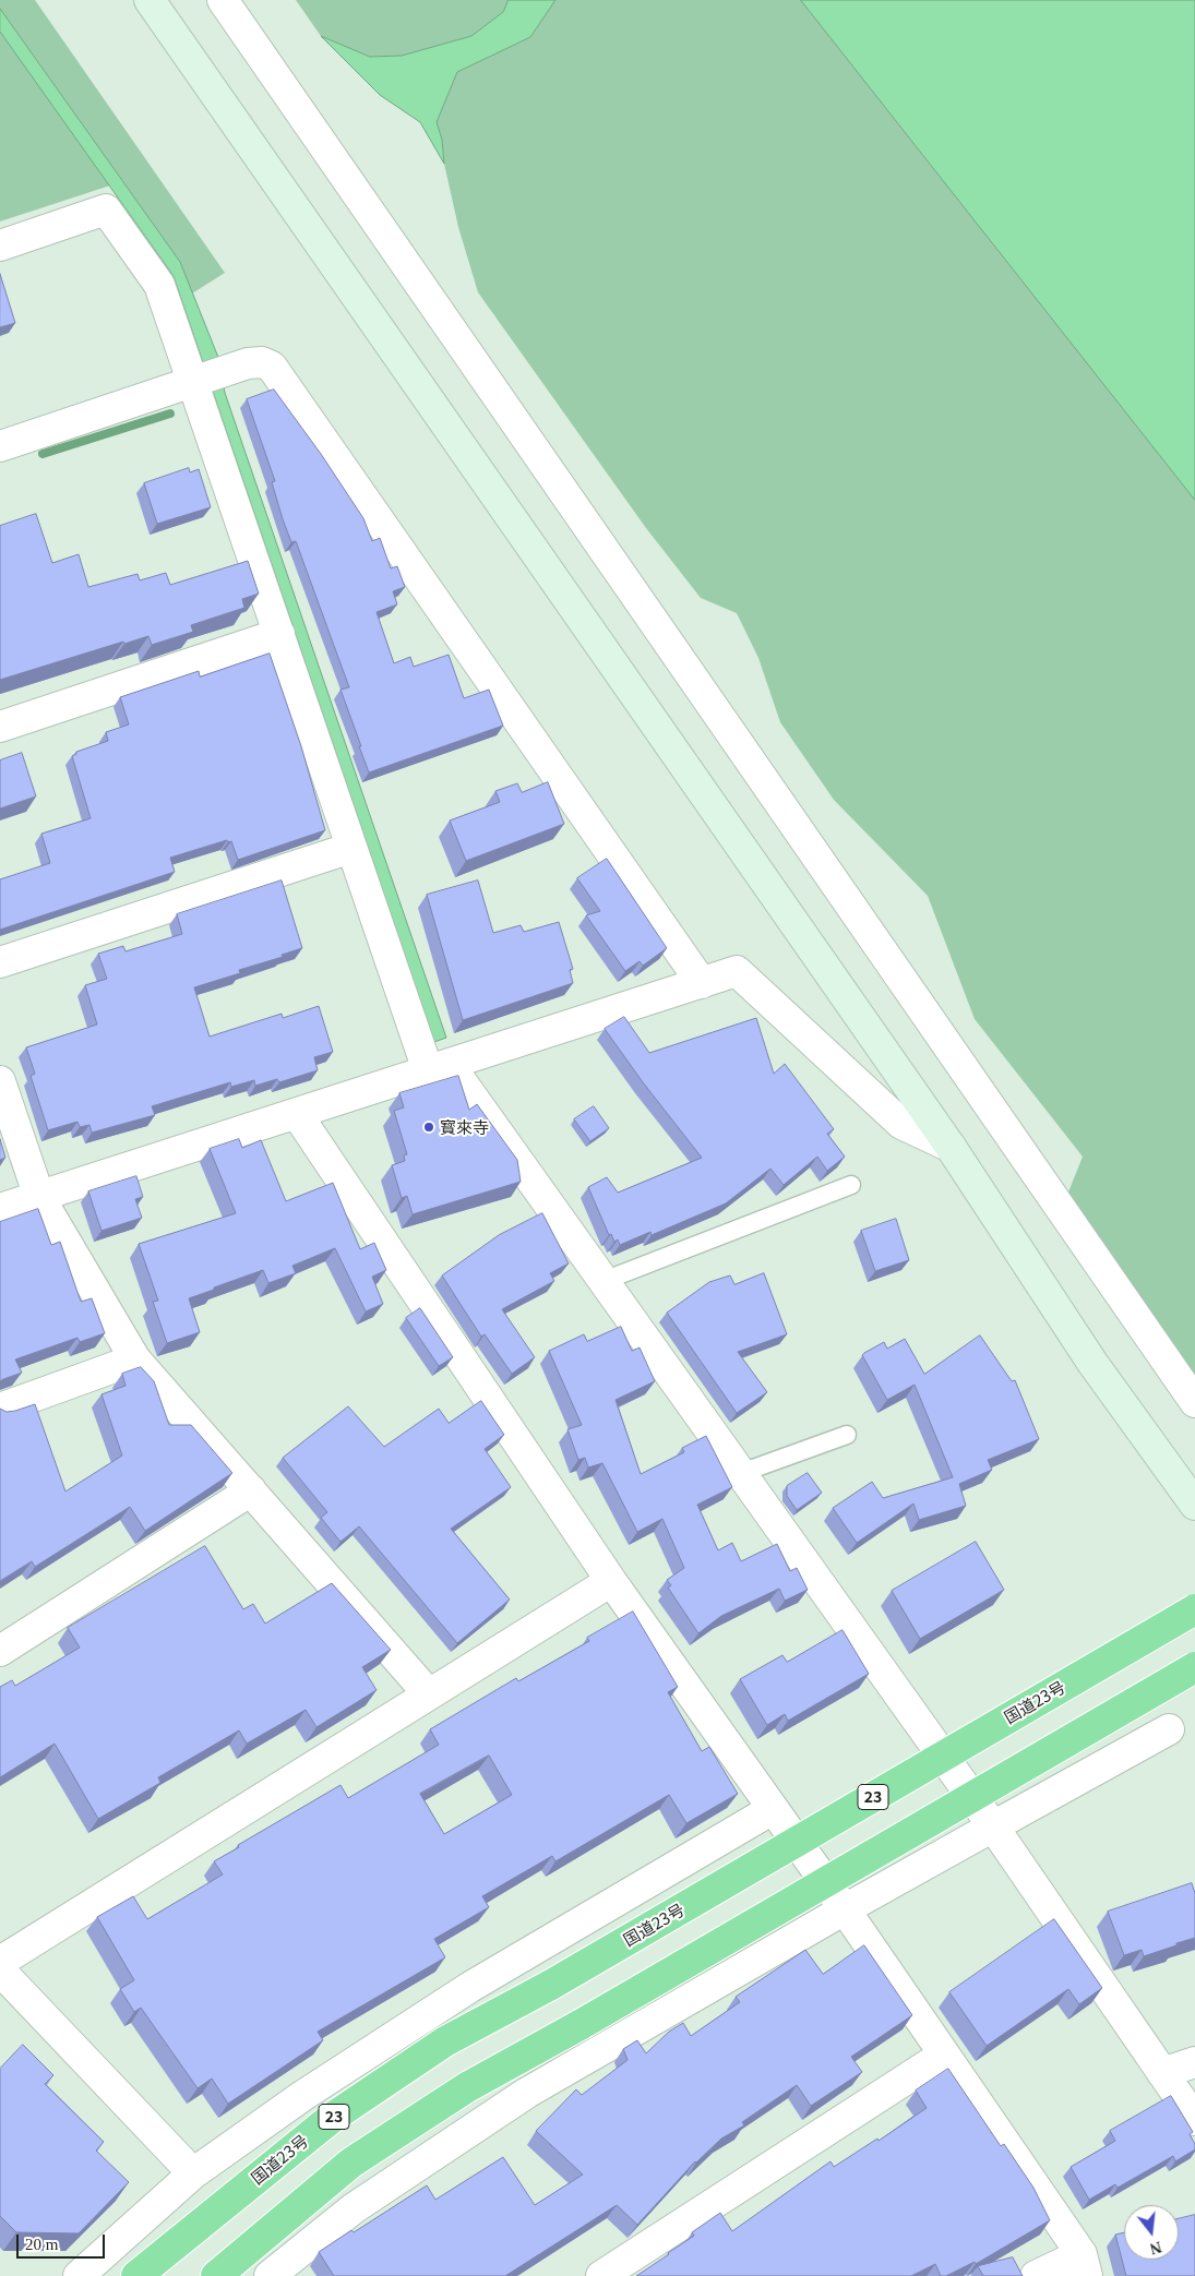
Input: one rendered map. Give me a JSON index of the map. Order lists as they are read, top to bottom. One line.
{"streets":{"highway":["国道23号","23"]},"places":["寳來寺"],"scale_bar":"20 m","north":"bottom"}
